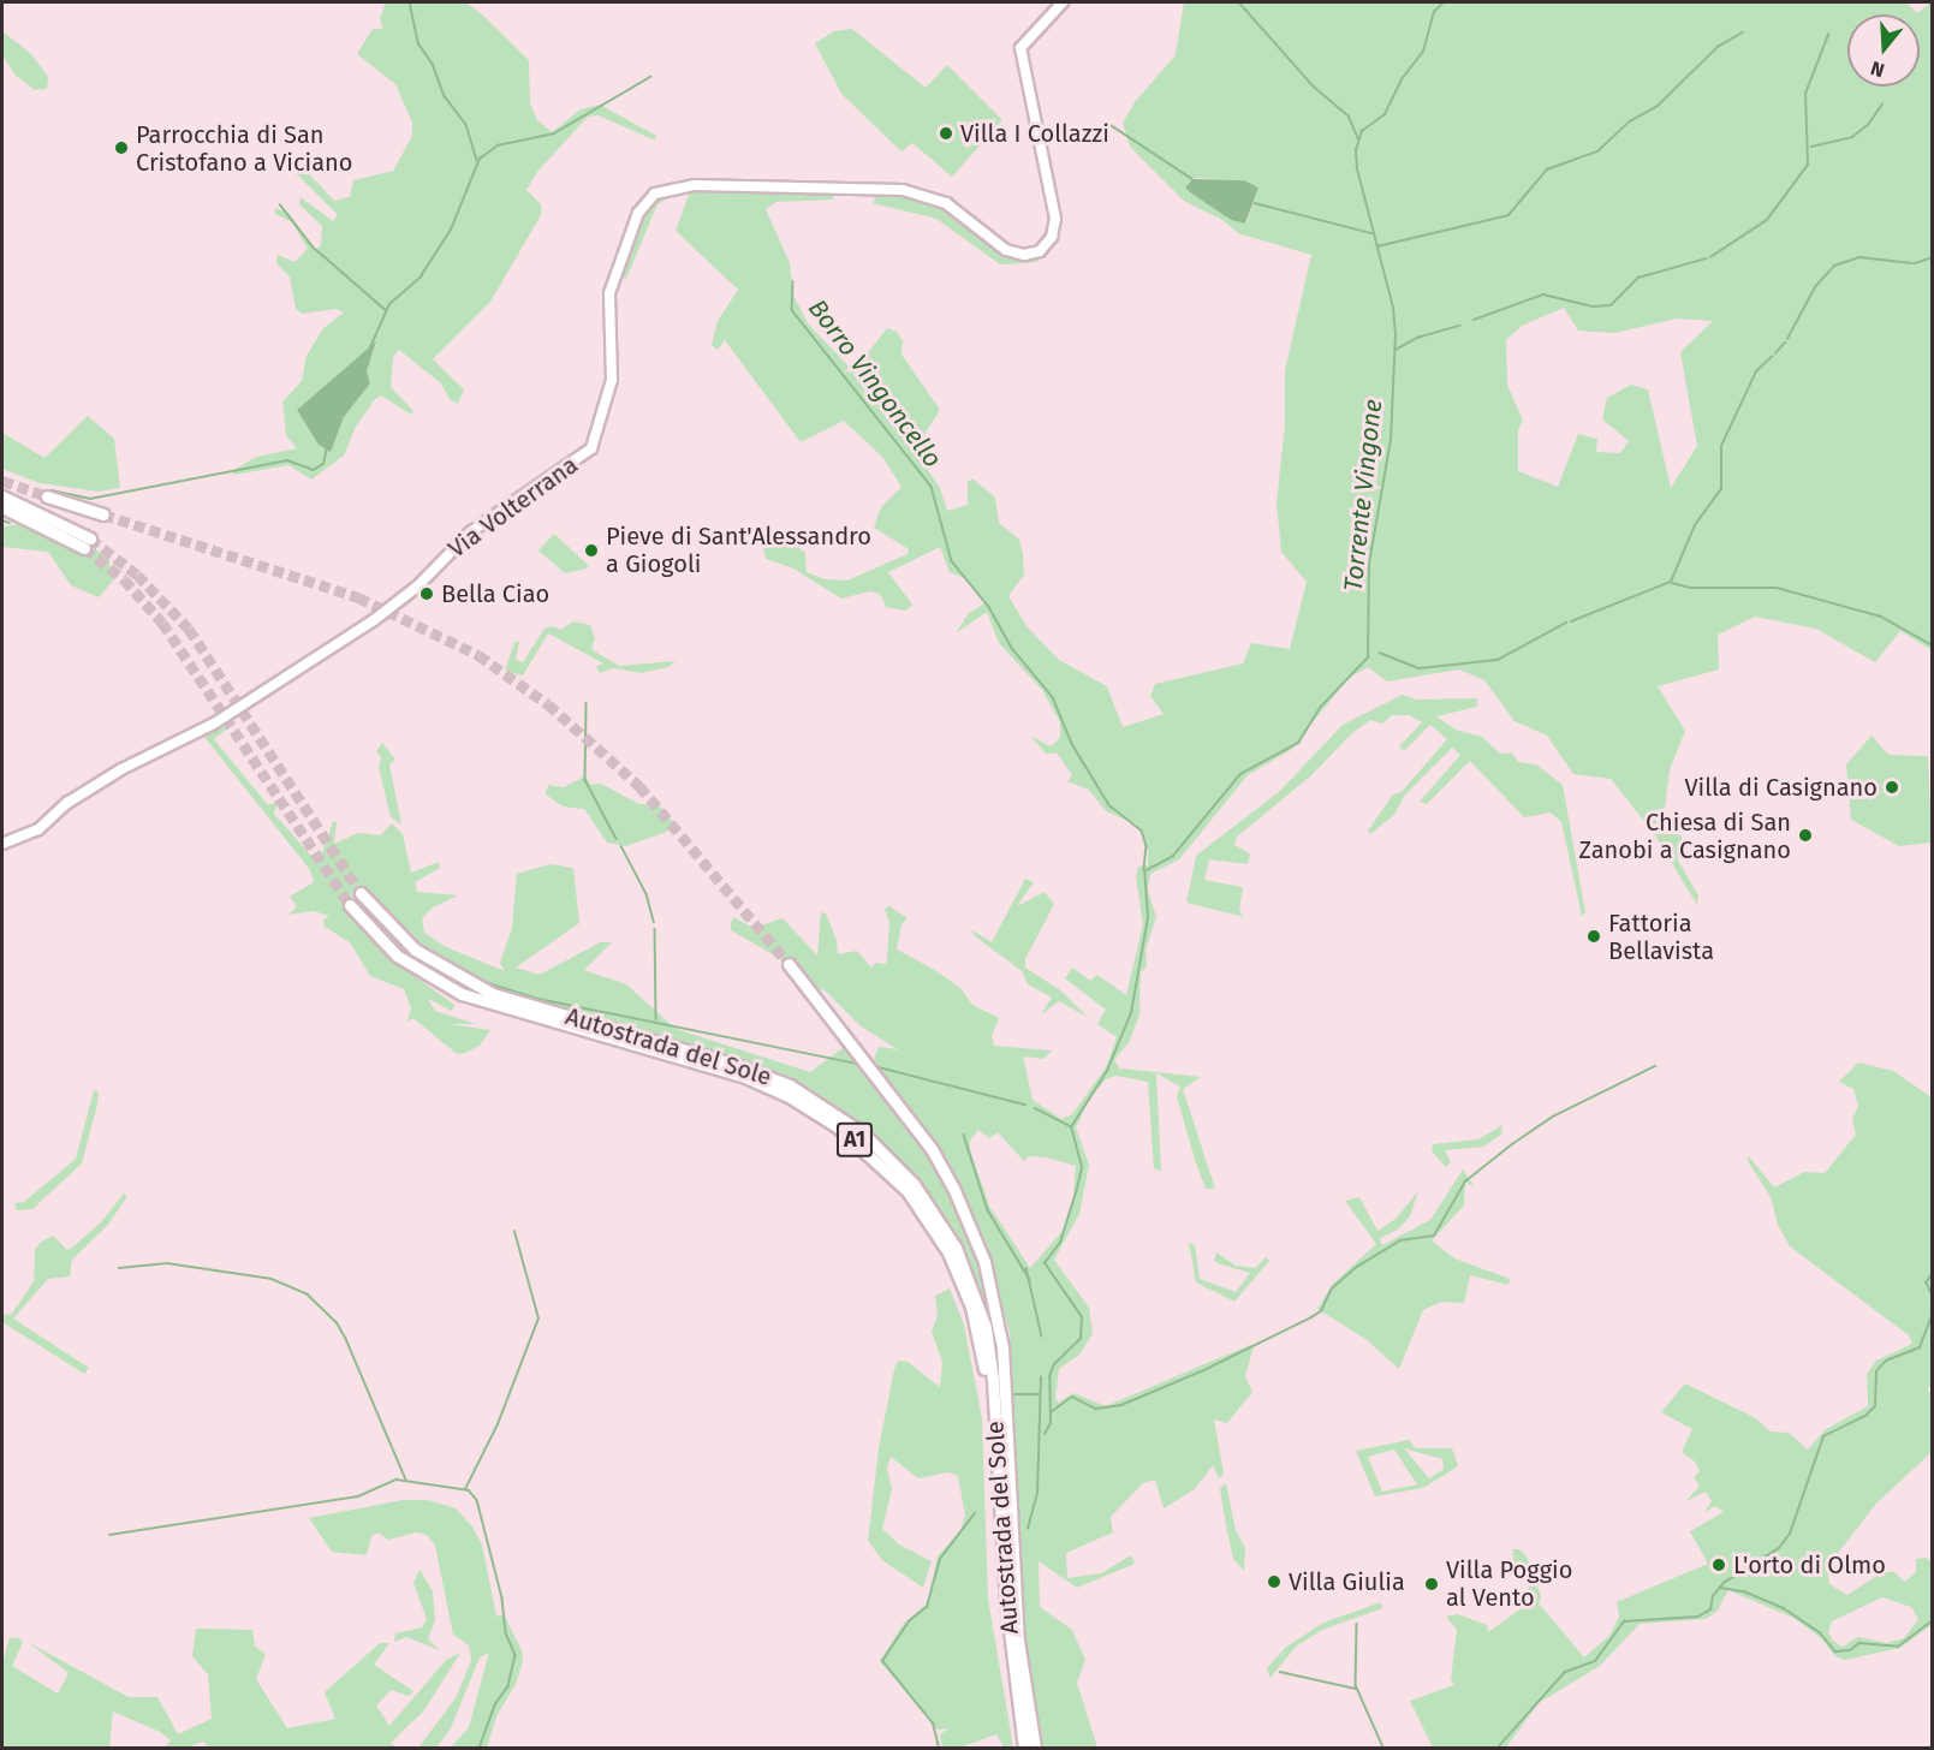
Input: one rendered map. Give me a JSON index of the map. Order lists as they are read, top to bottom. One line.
{"streets":{"highway":["Autostrada del Sole","A1"],"main road":["Via Volterrana"]},"water":["Borro Vingoncello","Torrente Vingone"],"places":["Villa I Collazzi","Parrocchia di San Cristofano a Viciano","Pieve di Sant'Alessandro a Giogoli","Bella Ciao","Villa di Casignano","Chiesa di San Zanobi a Casignano","Fattoria Bellavista","L'orto di Olmo","Villa Giulia","Villa Poggio al Vento"],"north":"bottom"}
